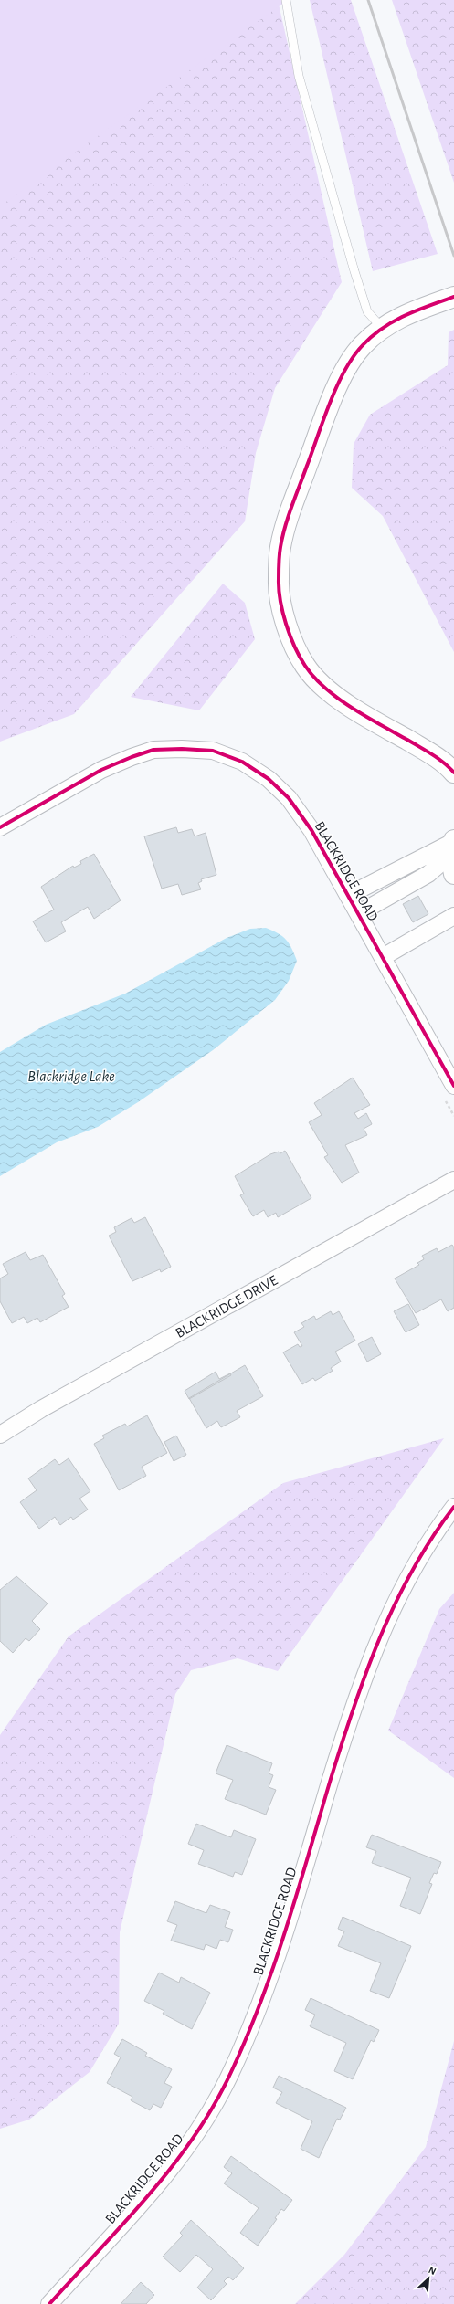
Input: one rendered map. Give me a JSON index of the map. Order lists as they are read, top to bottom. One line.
{"streets":{"street":["BLACKRIDGE ROAD","BLACKRIDGE DRIVE"]},"water":["Blackridge Lake"],"north":"top right"}
